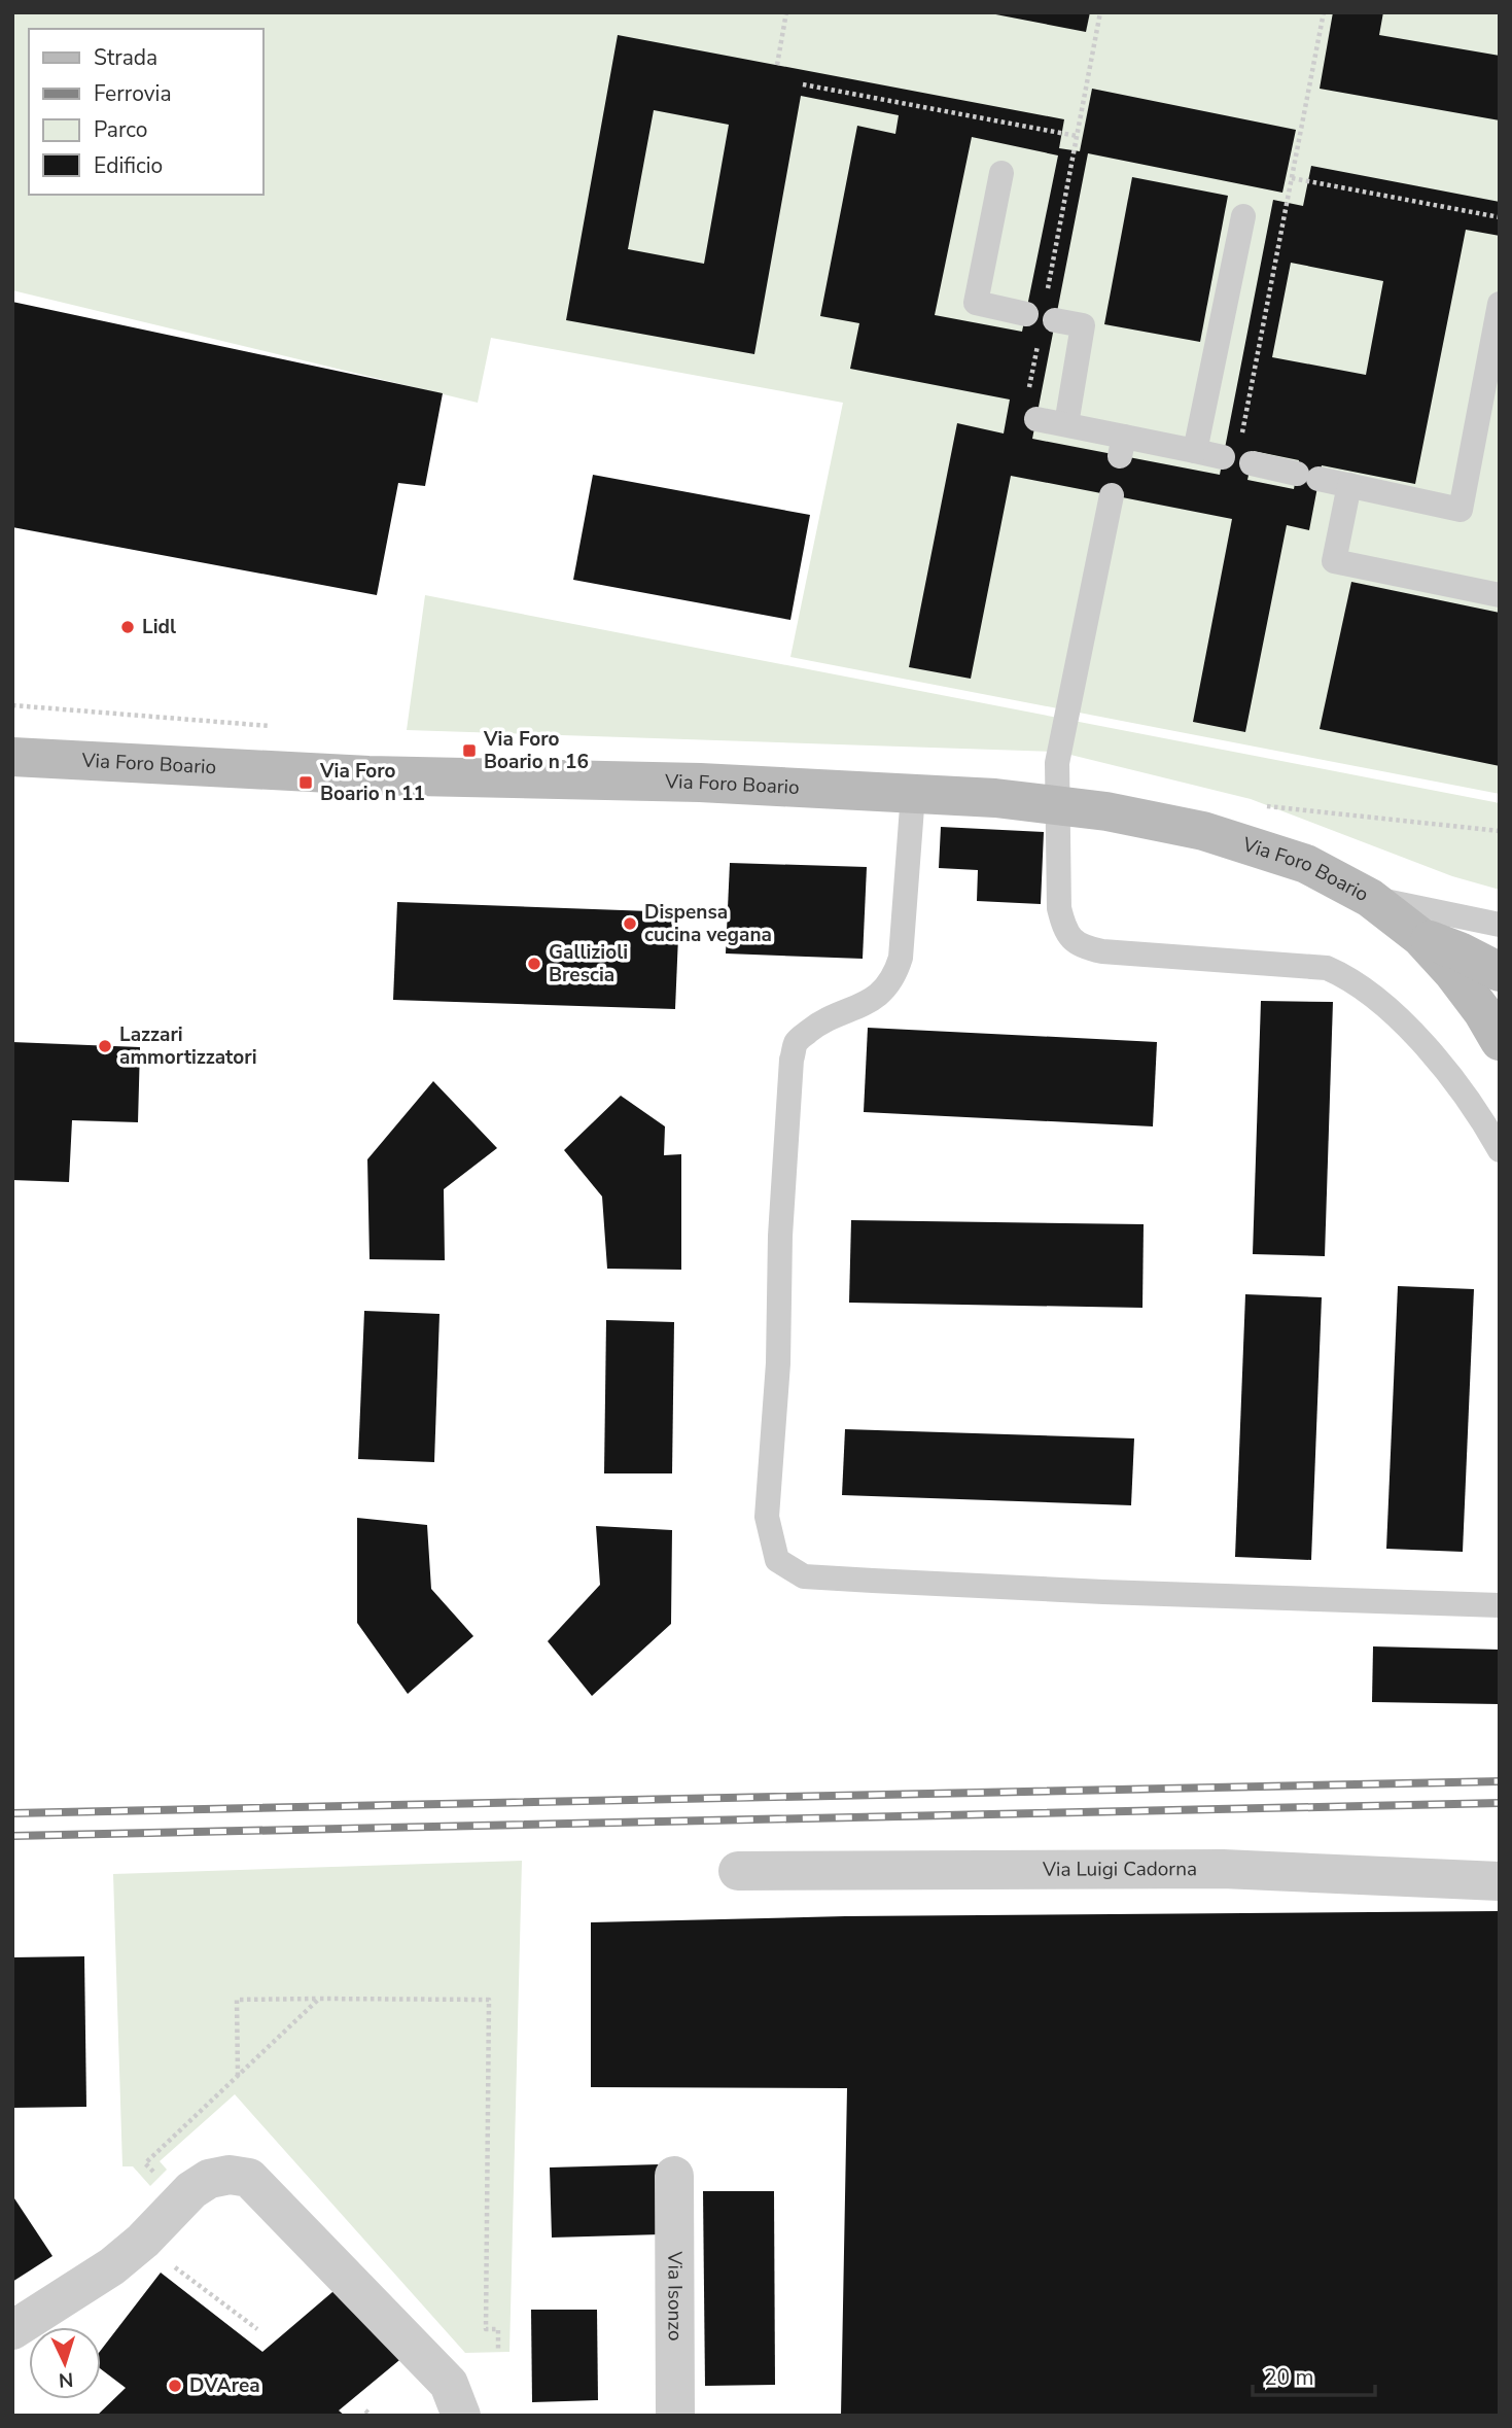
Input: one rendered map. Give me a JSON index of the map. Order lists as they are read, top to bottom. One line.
{"streets":{"main road":["Via Foro Boario"],"street":["Via Luigi Cadorna","Via Isonzo"]},"places":{"other":["Lidl","Dispensa cucina vegana","Gallizioli Brescia","Lazzari ammortizzatori","DVArea"],"transit":["Via Foro Boario n 16","Via Foro Boario n 11"]},"legend":["Strada","Ferrovia","Parco","Edificio"],"scale_bar":"20 m","north":"bottom"}
